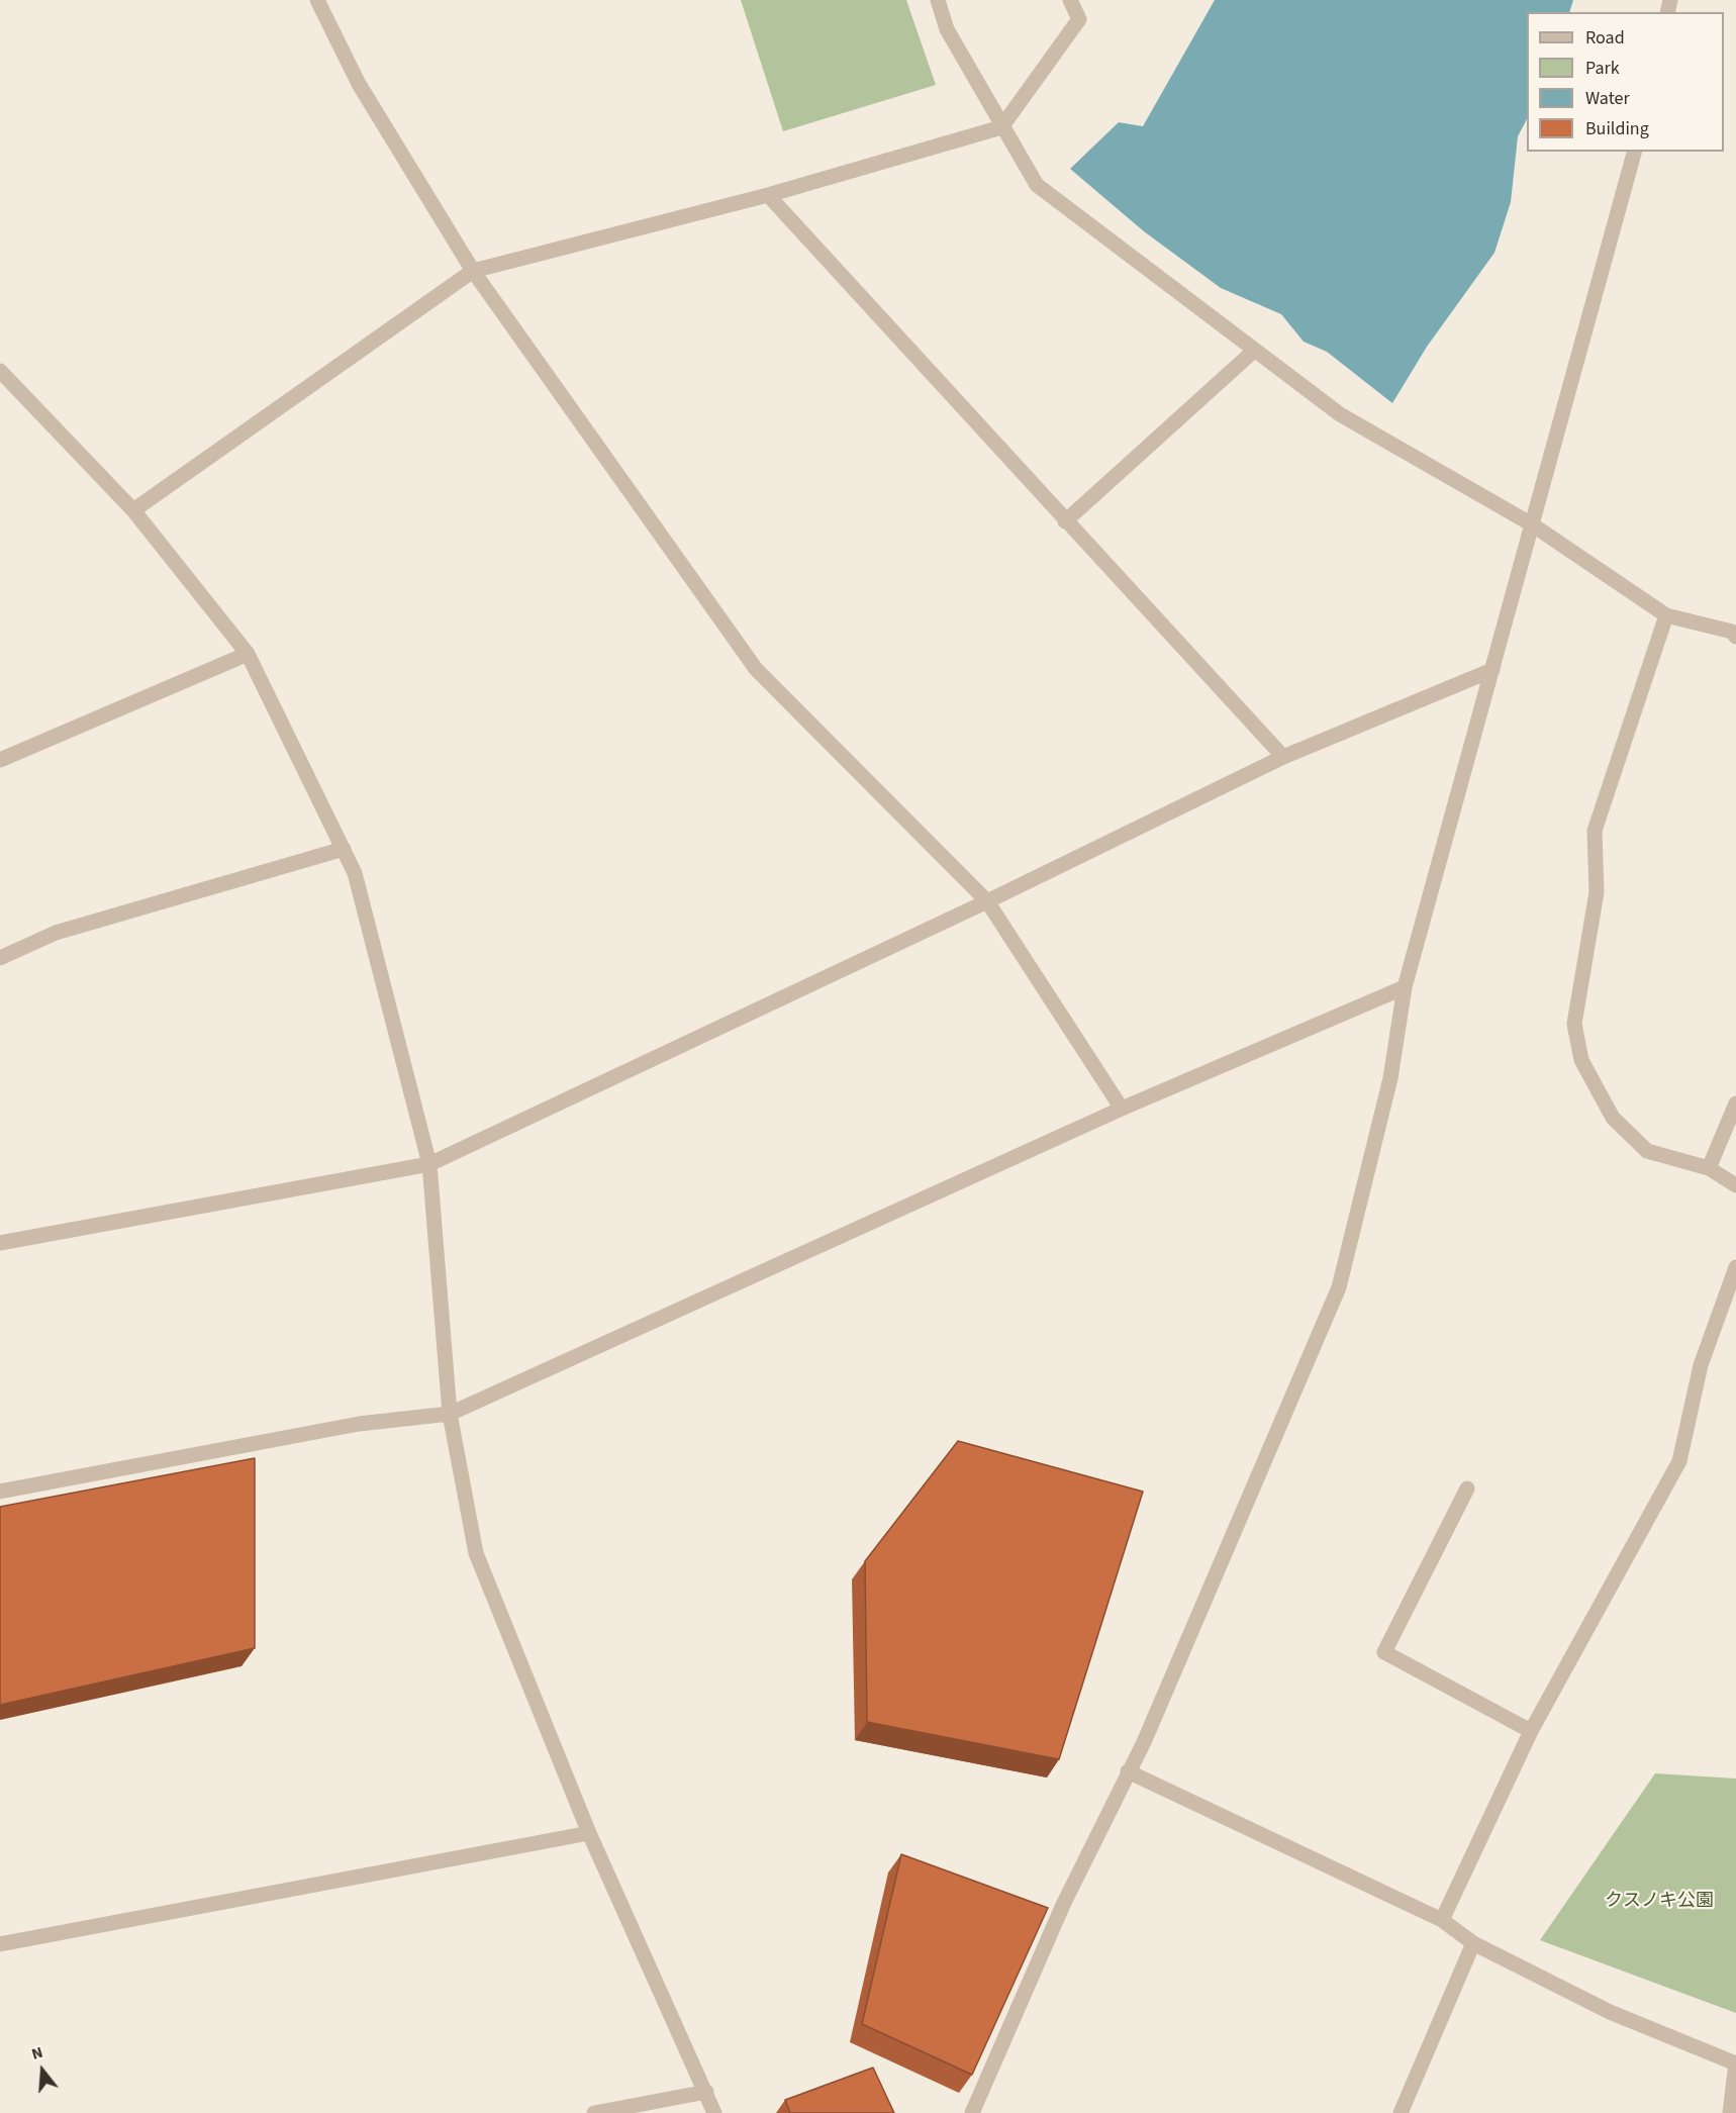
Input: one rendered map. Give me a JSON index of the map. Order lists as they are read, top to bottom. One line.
{"parks":["クスノキ公園"],"legend":["Road","Park","Water","Building"],"north":"top"}
